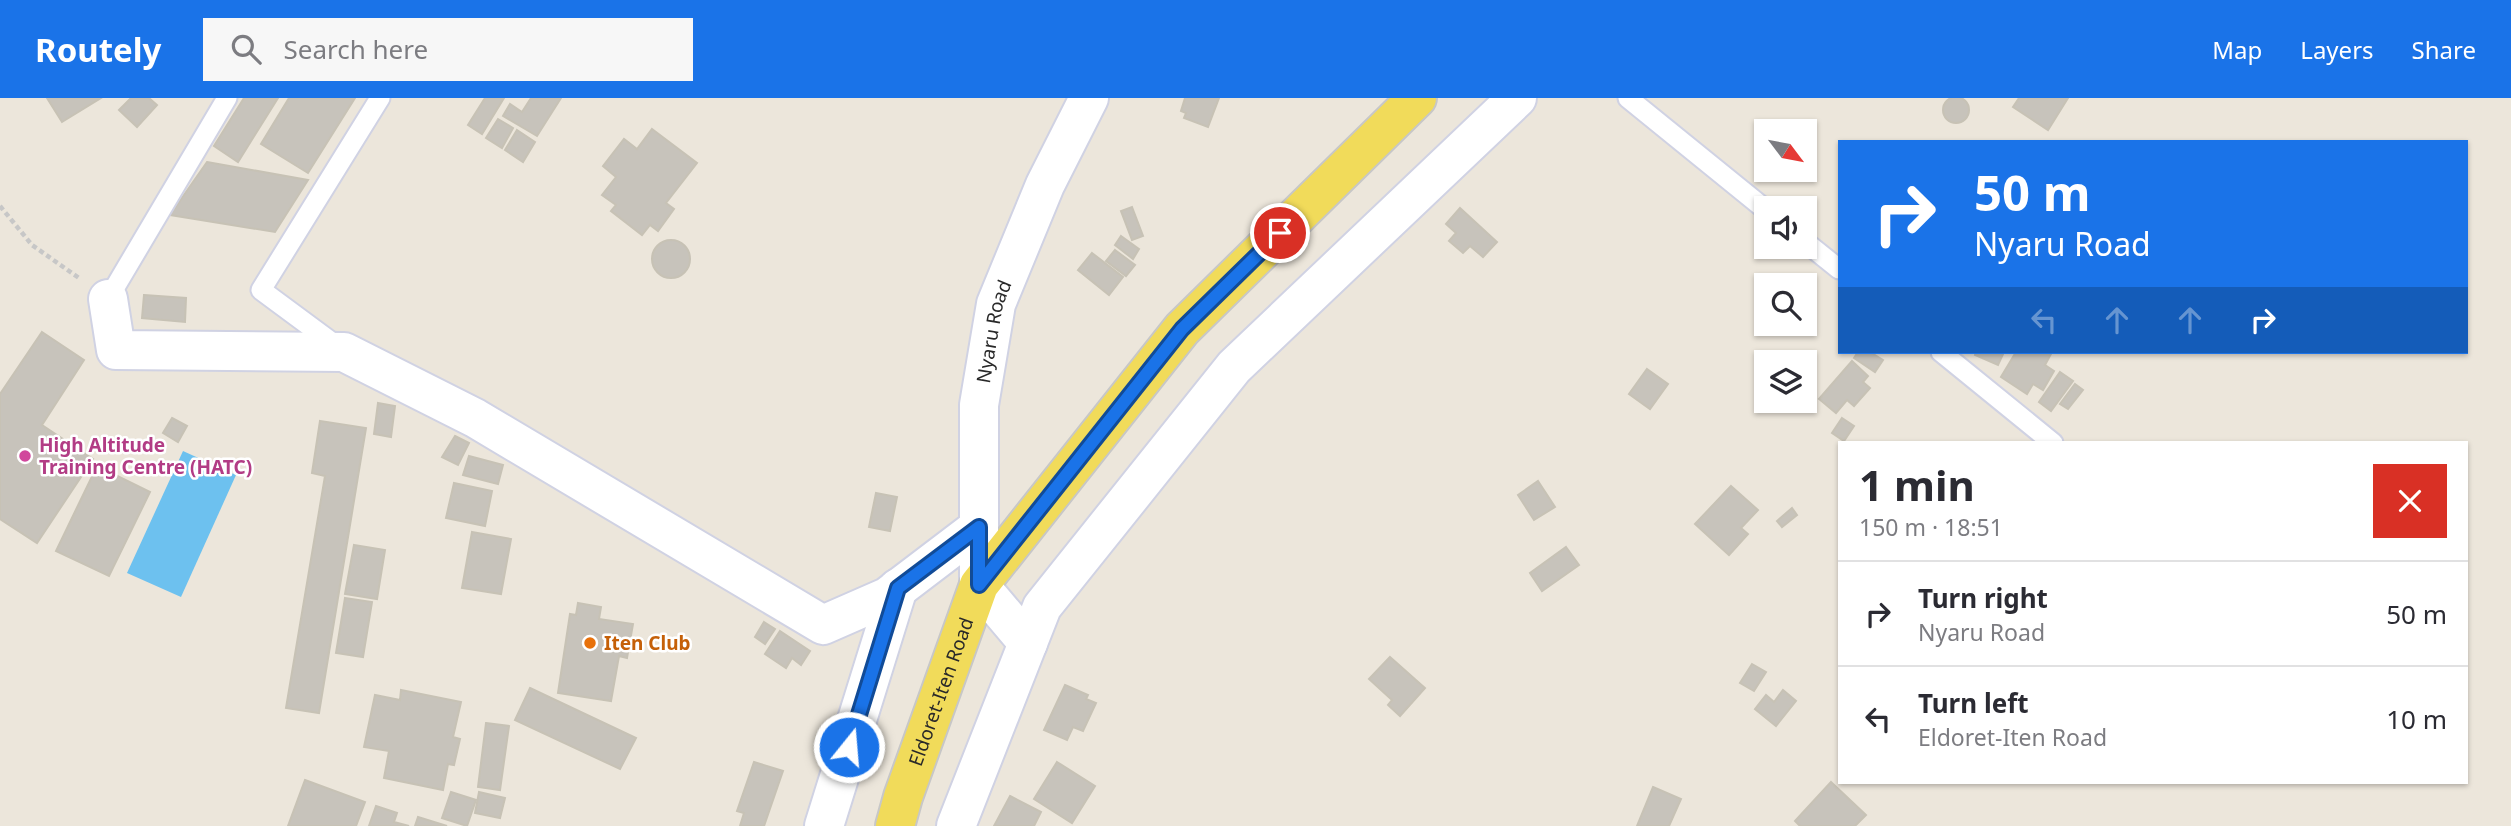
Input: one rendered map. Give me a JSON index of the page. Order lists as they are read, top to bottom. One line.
{"streets":{"main road":["Eldoret-Iten Road"],"street":["Nyaru Road"]},"crossings":[["Nyaru Road","Eldoret-Iten Road"]],"places":["High Altitude Training Centre (HATC)","Iten Club"],"north":"bottom right","page":{"header":"Routely","search":"Search here","nav":["Map","Layers","Share"],"turn":["50 m","Nyaru Road"],"heading":["1 min","150 m · 18:51"],"list":[{"name":"Turn right","note":"Nyaru Road","value":"50 m"},{"name":"Turn left","note":"Eldoret-Iten Road","value":"10 m"}]}}
